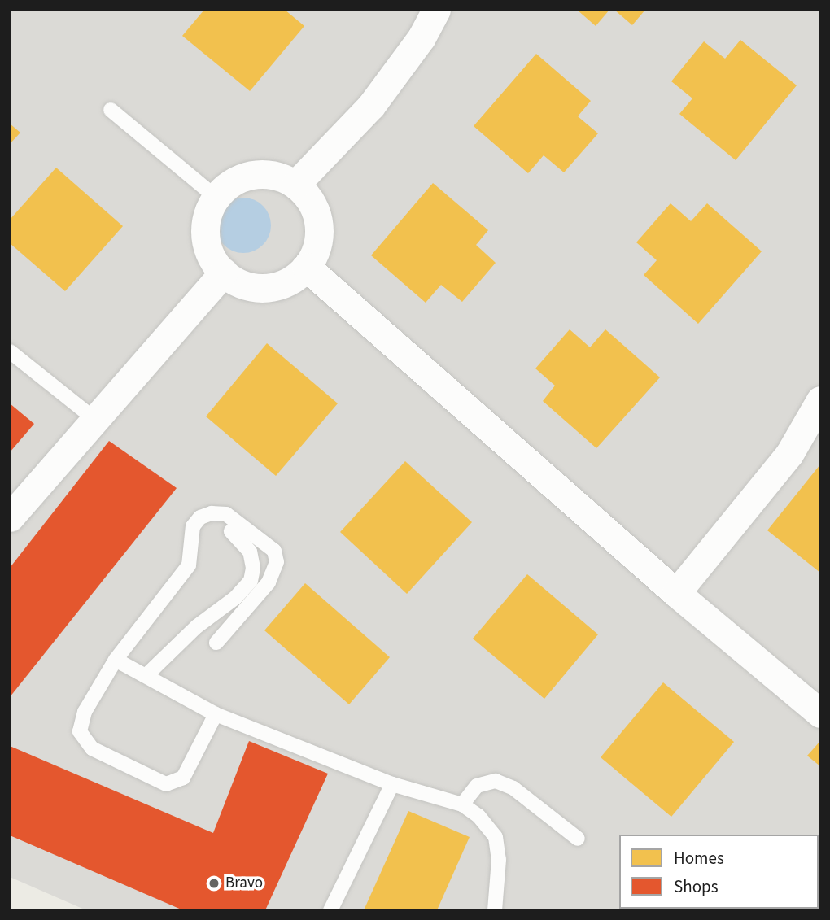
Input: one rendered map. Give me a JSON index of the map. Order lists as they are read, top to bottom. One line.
{"places":["Bravo"],"legend":["Homes","Shops"]}
